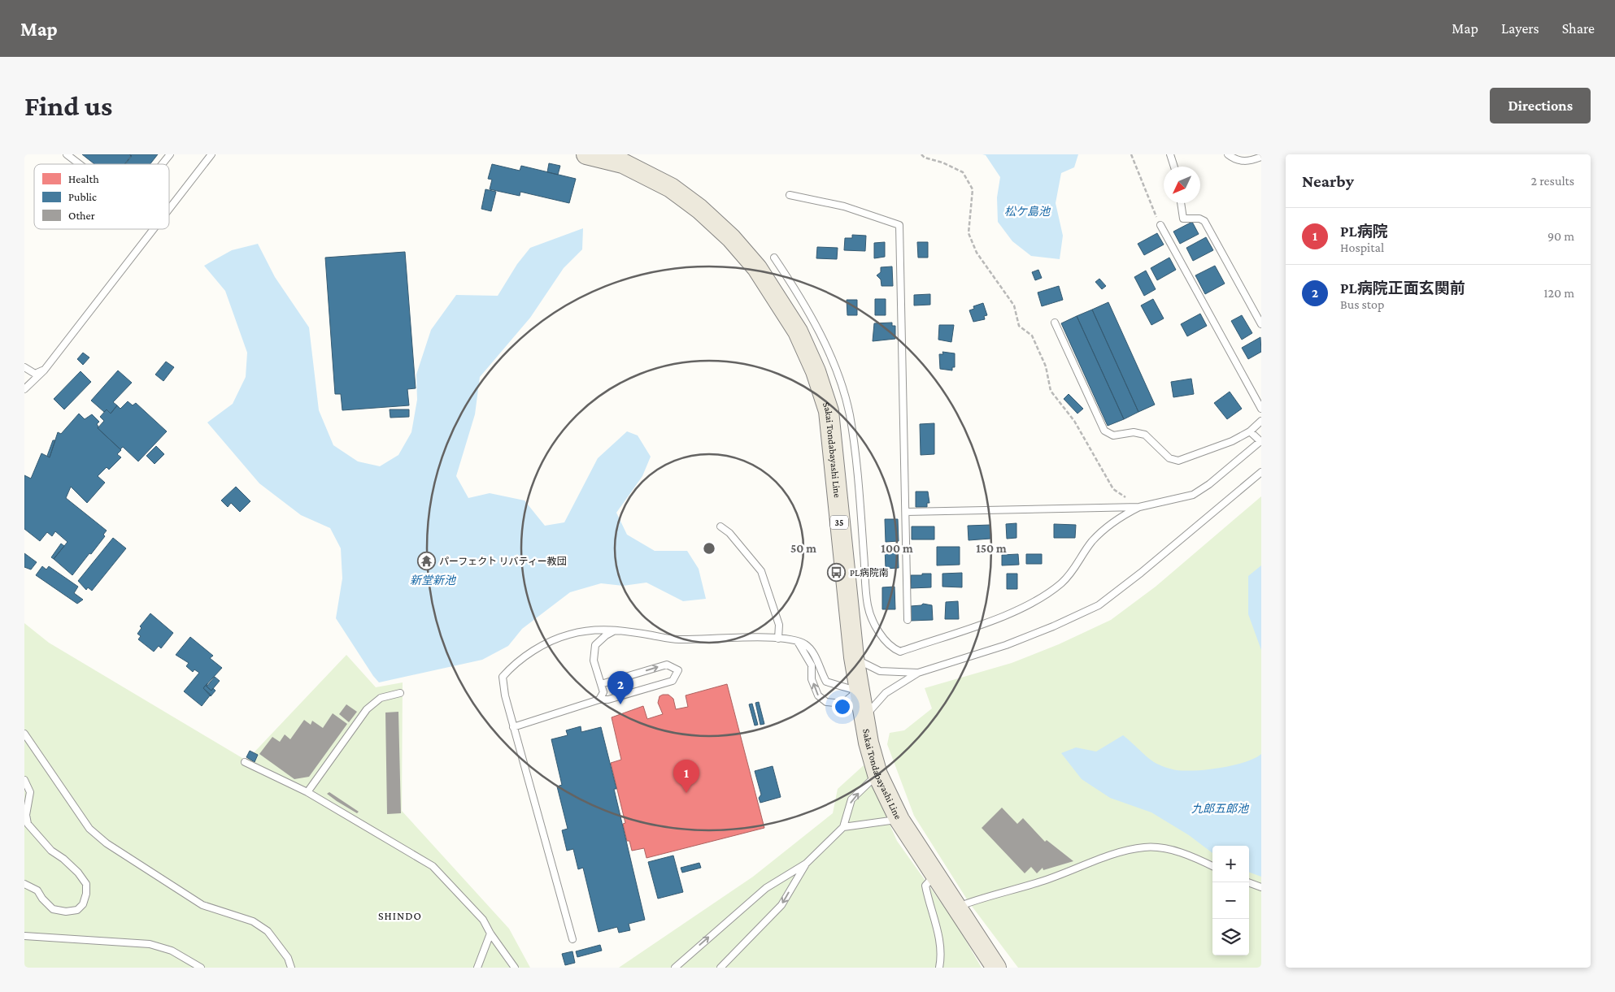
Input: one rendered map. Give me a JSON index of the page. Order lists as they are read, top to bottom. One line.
{"streets":{"main road":["Sakai Tondabayashi Line","35"]},"districts":["SHINDO"],"water":["松ケ島池","新堂新池","九郎五郎池"],"places":{"temple":["パーフェクト リバティー教団"],"bus stop":["PL病院南"]},"legend":["Health","Public","Other"],"north":"bottom left","page":{"header":"Map","nav":["Map","Layers","Share"],"buttons":"Directions","title":"Find us","heading":["Nearby","2 results"],"list":[{"mark":"1","name":"PL病院","note":"Hospital","value":"90 m"},{"mark":"2","name":"PL病院正面玄関前","note":"Bus stop","value":"120 m"}],"pins":["2","1"],"map_buttons":["+","−"]},"rings":["50 m","100 m","150 m"]}
